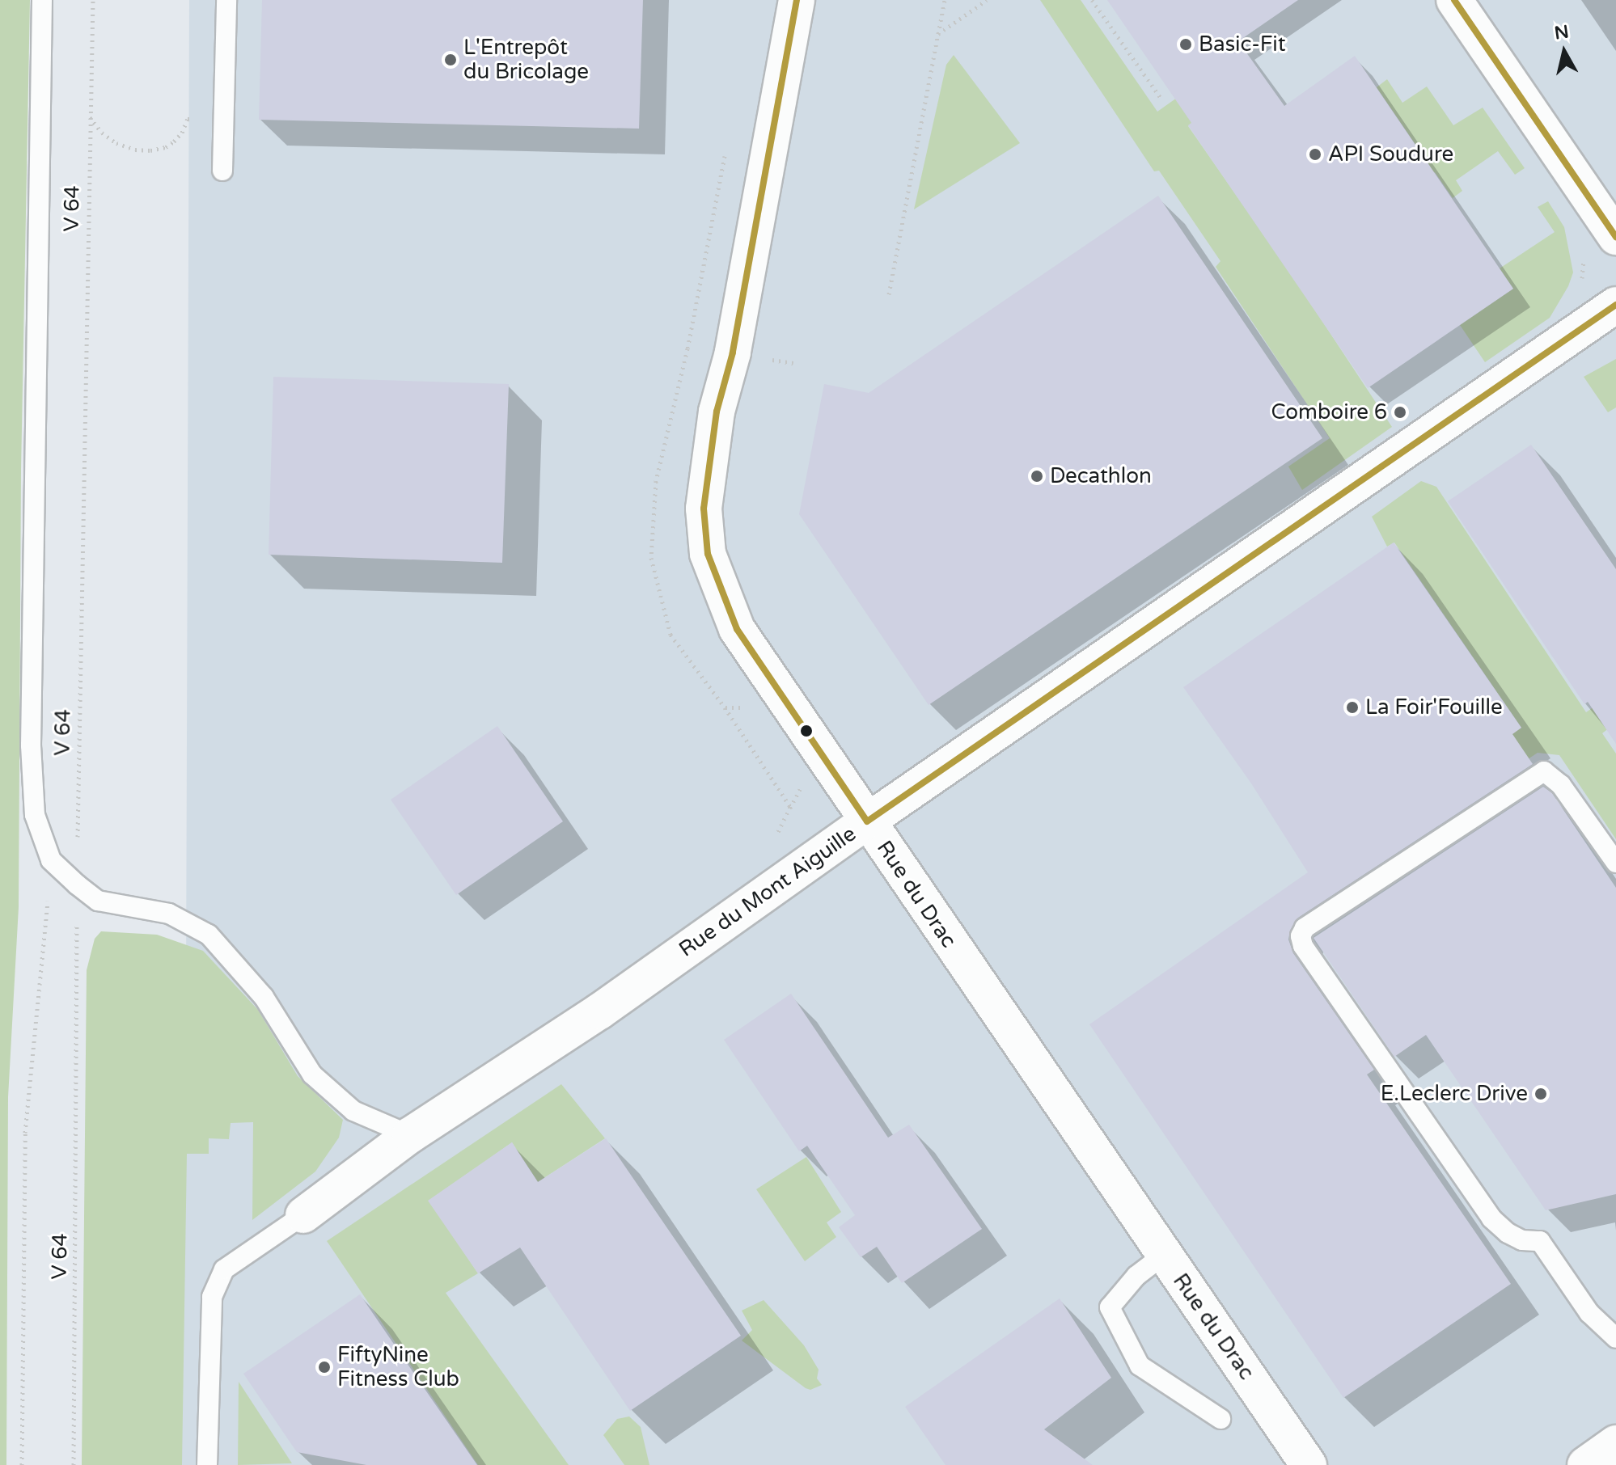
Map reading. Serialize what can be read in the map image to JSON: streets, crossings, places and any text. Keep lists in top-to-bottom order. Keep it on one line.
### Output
{"streets":{"street":["Rue du Mont Aiguille","Rue du Drac"],"path":["V 64"]},"crossings":[["Rue du Mont Aiguille","Rue du Drac"]],"places":["Basic-Fit","L'Entrepôt du Bricolage","API Soudure","Comboire 6","Decathlon","La Foir'Fouille","E.Leclerc Drive","FiftyNine Fitness Club"],"north":"top"}
